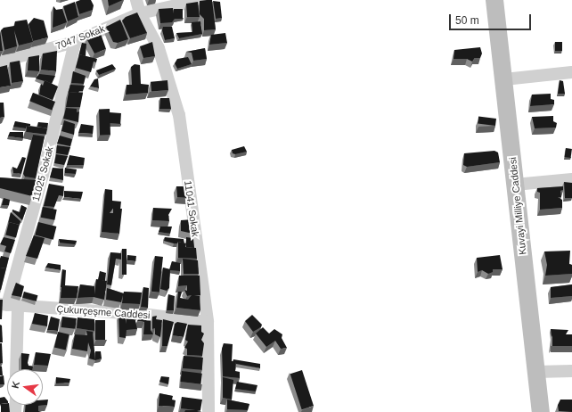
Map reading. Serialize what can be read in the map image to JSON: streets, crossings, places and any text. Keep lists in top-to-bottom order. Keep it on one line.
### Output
{"streets":{"main road":["Kuvayi Milliye Caddesi"],"street":["7047 Sokak","11025 Sokak","11041 Sokak","Çukurçeşme Caddesi"]},"crossings":[["7047 Sokak","11025 Sokak"],["7047 Sokak","11041 Sokak"],["11025 Sokak","Çukurçeşme Caddesi"],["11041 Sokak","Çukurçeşme Caddesi"]],"scale_bar":"50 m","north":"left"}
